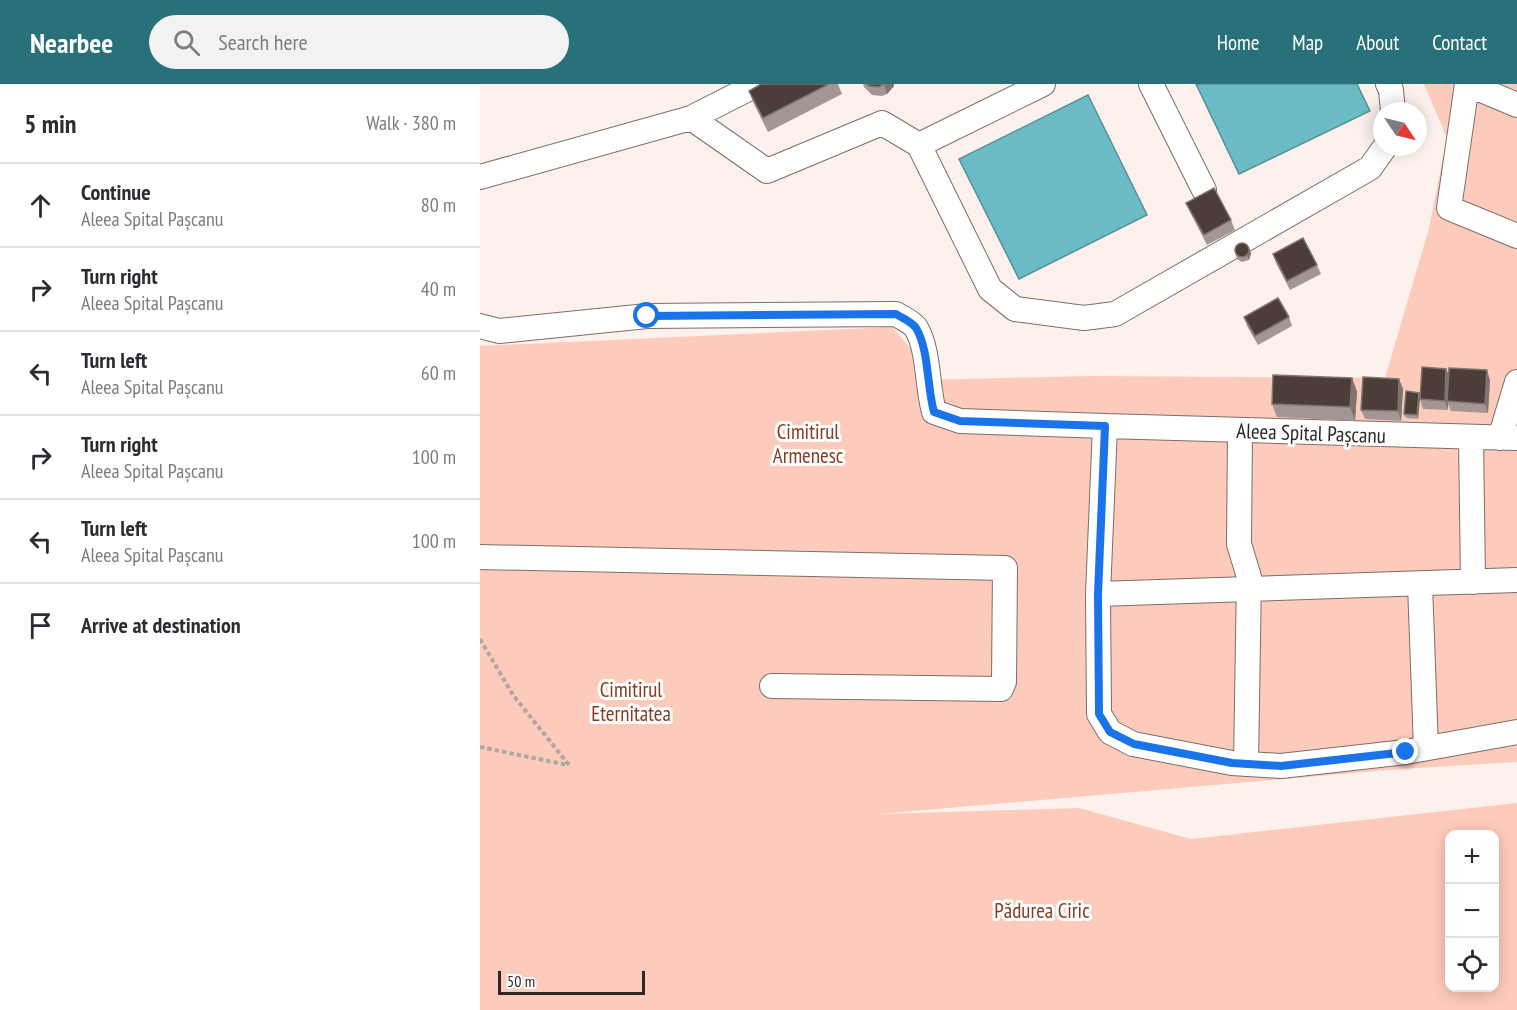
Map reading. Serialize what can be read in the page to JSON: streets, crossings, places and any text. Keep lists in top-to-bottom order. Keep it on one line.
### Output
{"streets":{"lane":["Aleea Spital Pașcanu"]},"parks":["Cimitirul Armenesc","Cimitirul Eternitatea","Pădurea Ciric"],"scale_bar":"50 m","north":"bottom right","page":{"header":"Nearbee","search":"Search here","nav":["Home","Map","About","Contact"],"heading":["5 min","Walk · 380 m"],"list":[["Continue","Aleea Spital Pașcanu","80 m"],["Turn right","Aleea Spital Pașcanu","40 m"],["Turn left","Aleea Spital Pașcanu","60 m"],["Turn right","Aleea Spital Pașcanu","100 m"],["Turn left","Aleea Spital Pașcanu","100 m"],"Arrive at destination"],"map_buttons":["+","−"],"scale":"50 m"}}
